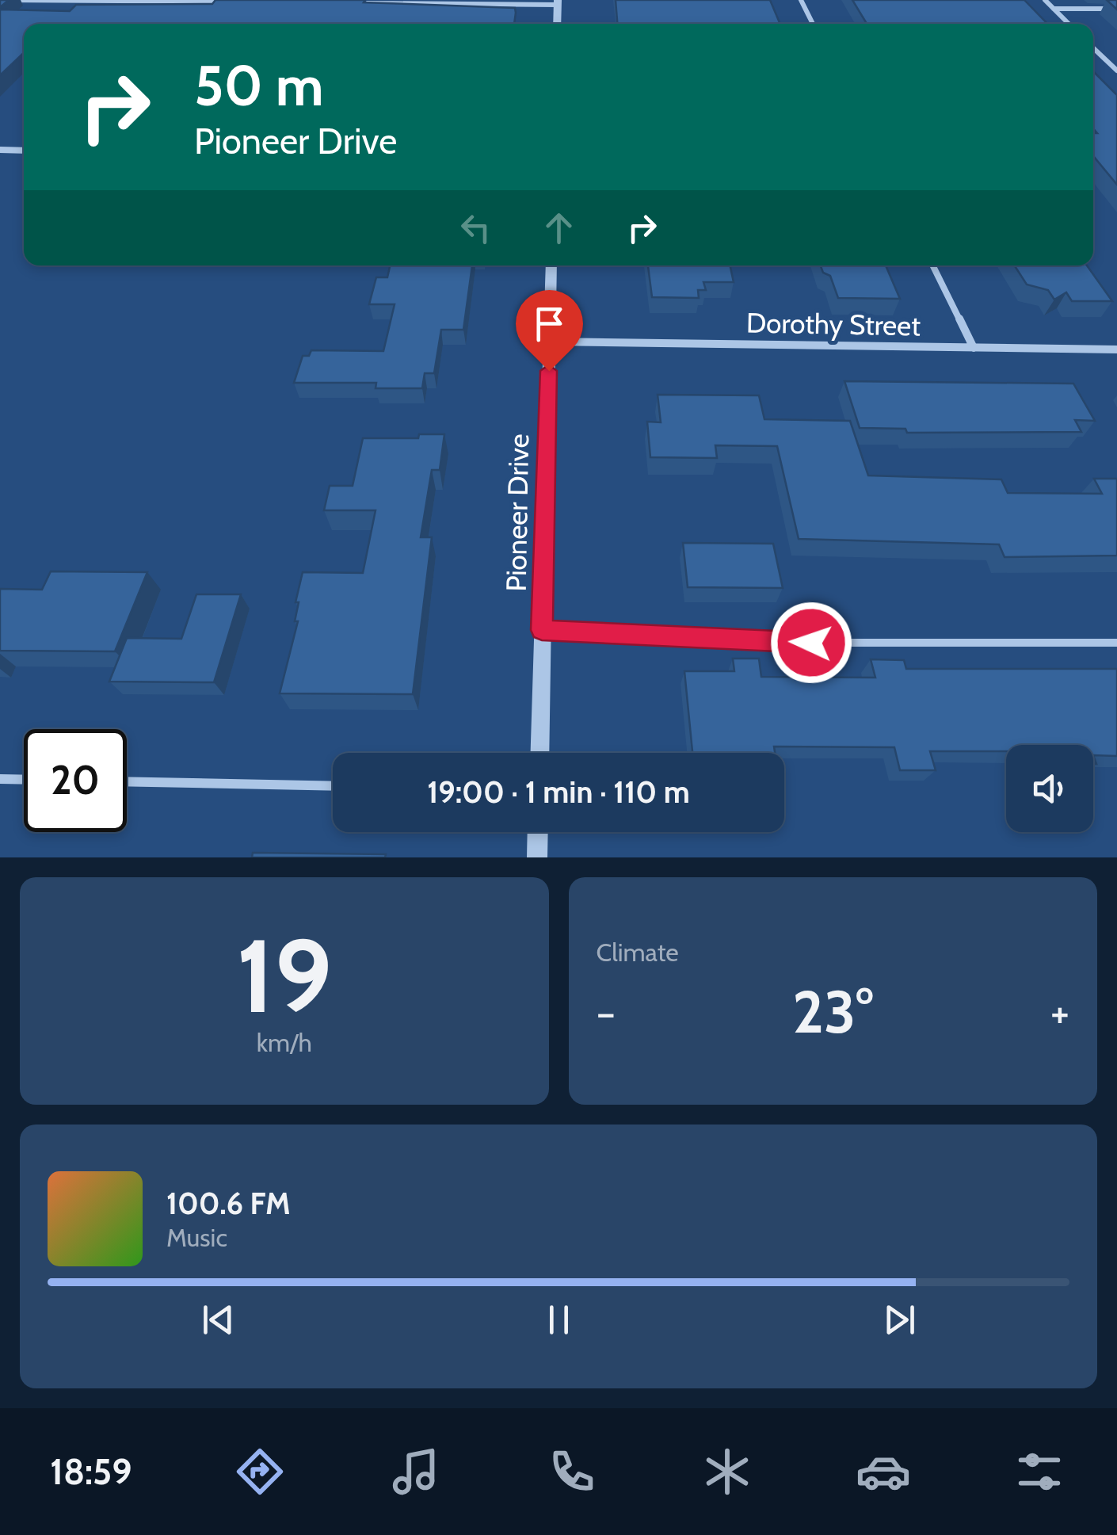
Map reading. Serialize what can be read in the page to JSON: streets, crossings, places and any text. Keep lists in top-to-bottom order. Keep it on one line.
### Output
{"streets":{"street":["Dorothy Street","Pioneer Drive"]},"crossings":[["Dorothy Street","Pioneer Drive"]],"page":{"turn":["50 m","Pioneer Drive"],"limit":"20","trip":"19:00 · 1 min · 110 m","tile":[["19","km/h"],"Climate"],"heat":["−","23°","+"],"song":["100.6 FM","Music"],"tabs":"18:59"}}
